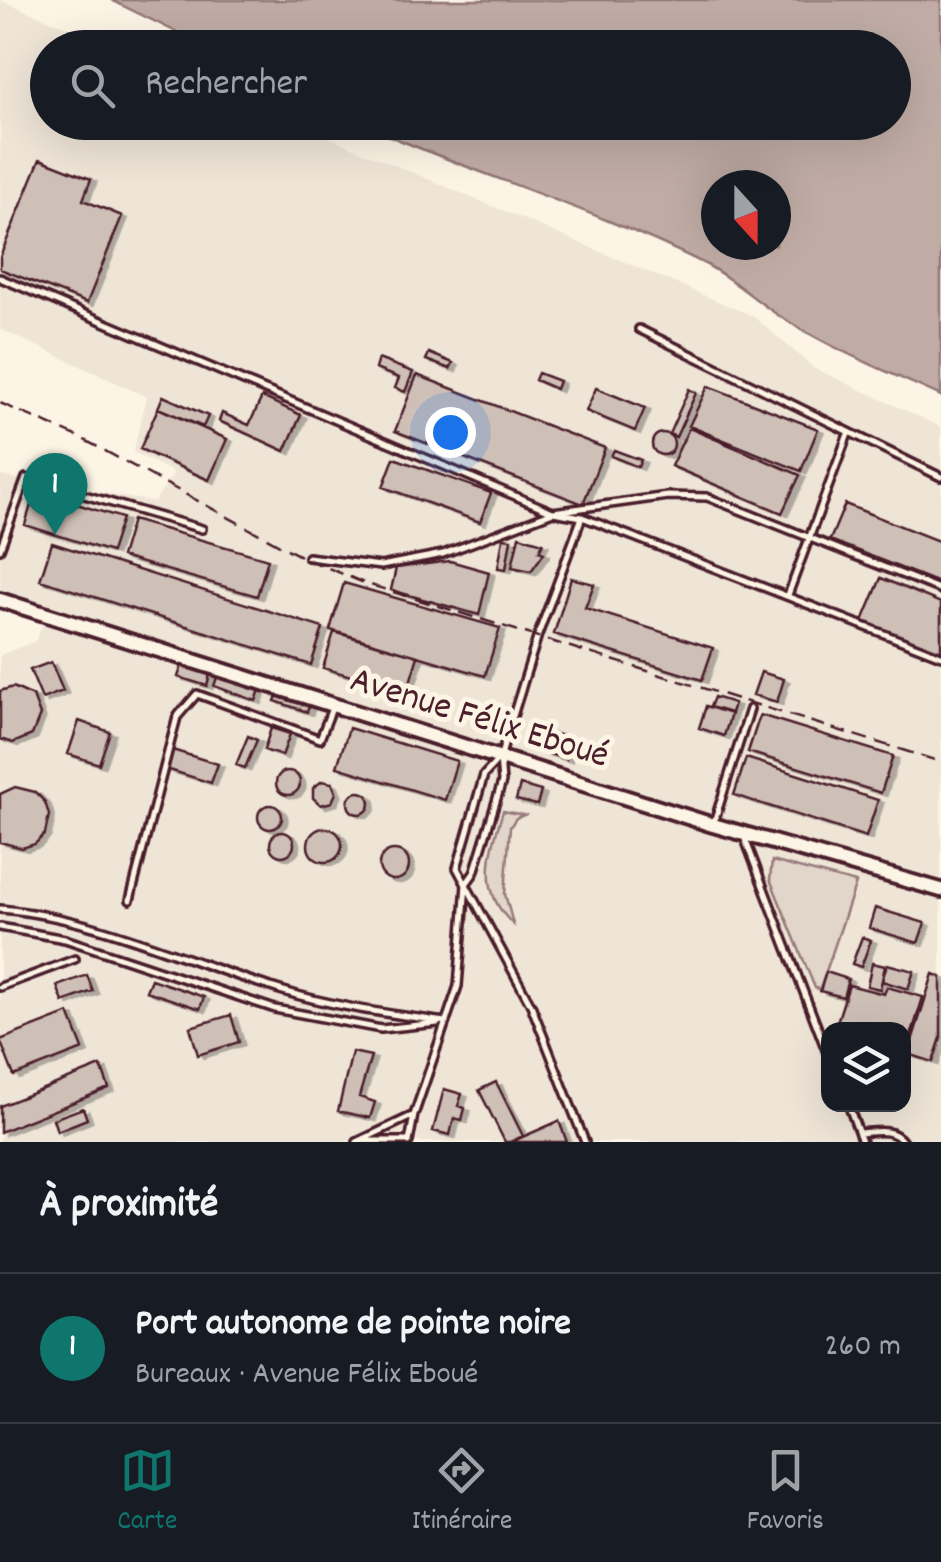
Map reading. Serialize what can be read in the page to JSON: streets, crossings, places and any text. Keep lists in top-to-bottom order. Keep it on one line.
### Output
{"streets":{"street":["Avenue Félix Eboué"]},"north":"bottom","page":{"search":"Rechercher","pins":"1","heading":"À proximité","list":[{"mark":"1","name":"Port autonome de pointe noire","note":"Bureaux · Avenue Félix Eboué","value":"260 m"}],"nav":["Carte","Itinéraire","Favoris"]}}
